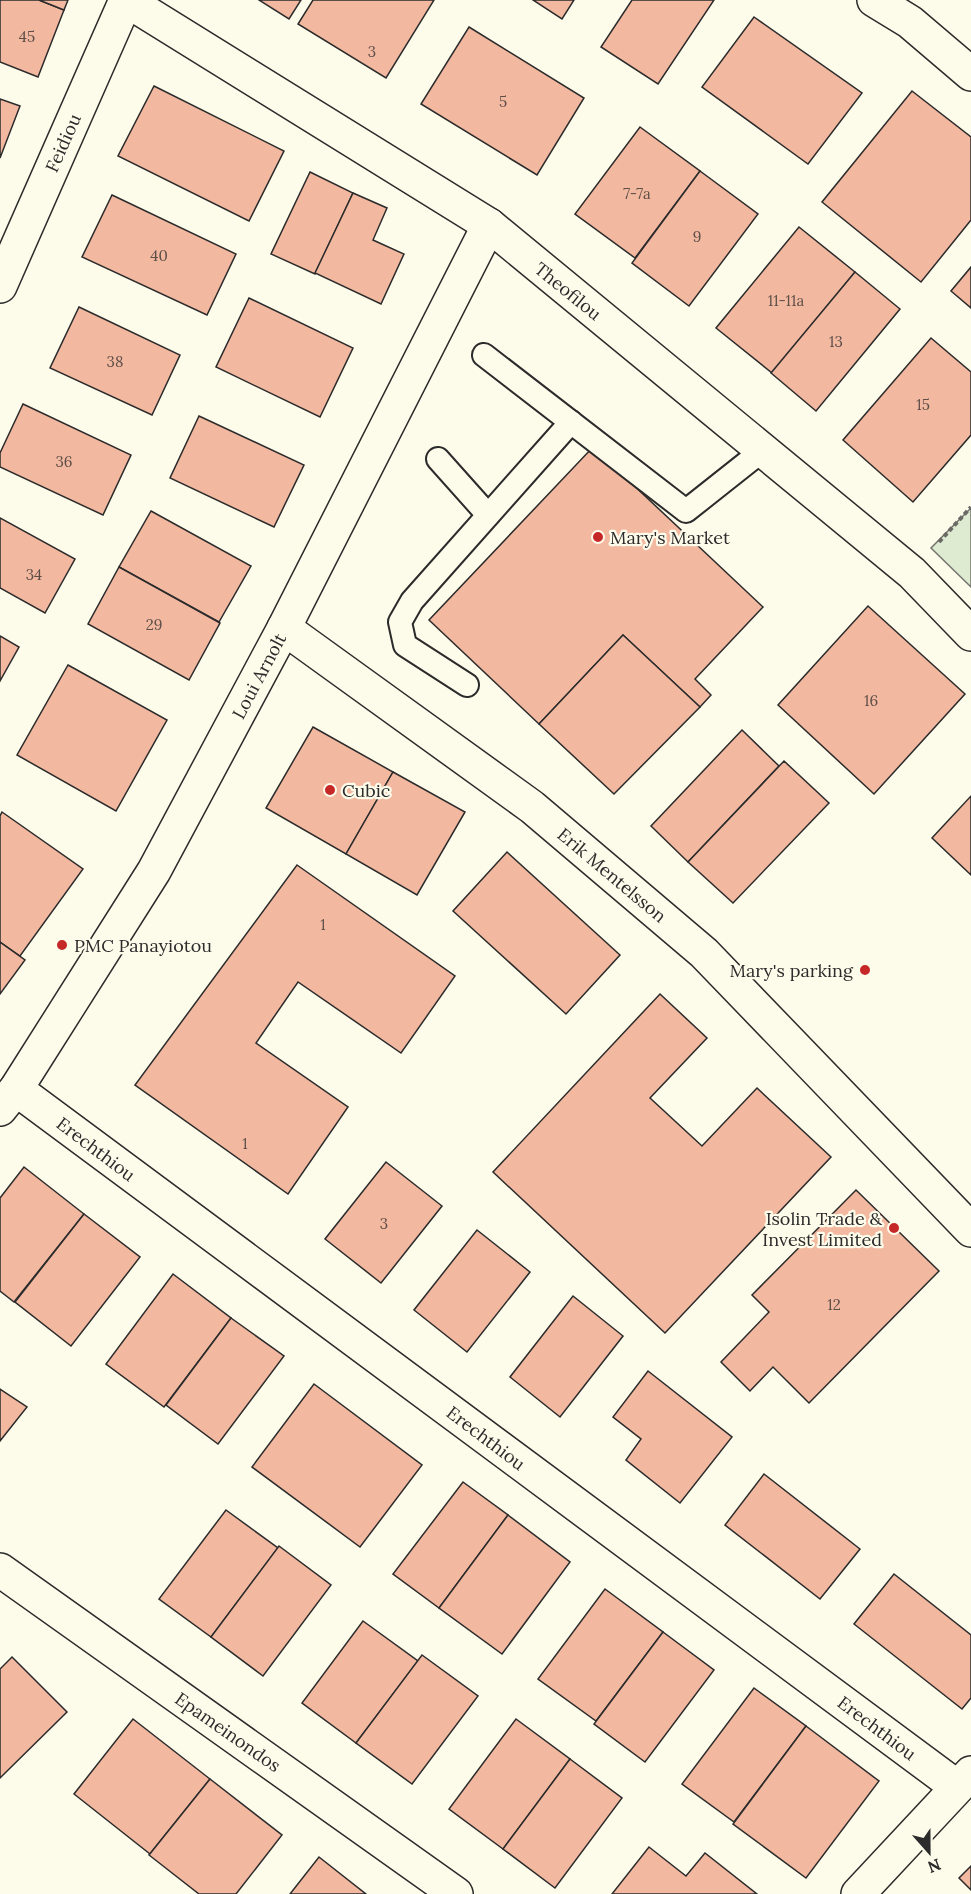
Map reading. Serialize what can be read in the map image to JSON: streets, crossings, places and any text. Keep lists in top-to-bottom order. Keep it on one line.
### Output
{"streets":{"street":["Feidiou","Theofilou","Loui Arnolt","Erik Mentelsson","Erechthiou","Epameinondos"]},"crossings":[["Feidiou","Theofilou"],["Theofilou","Loui Arnolt"],["Loui Arnolt","Erik Mentelsson"],["Loui Arnolt","Erechthiou"]],"places":["Mary's Market","Cubic","PMC Panayiotou","Mary's parking","Isolin Trade & Invest Limited"],"house_numbers":["45","3","5","7-7a","9","40","11-11a","13","38","15","36","34","29","16","1","1","3","12"],"north":"bottom"}
